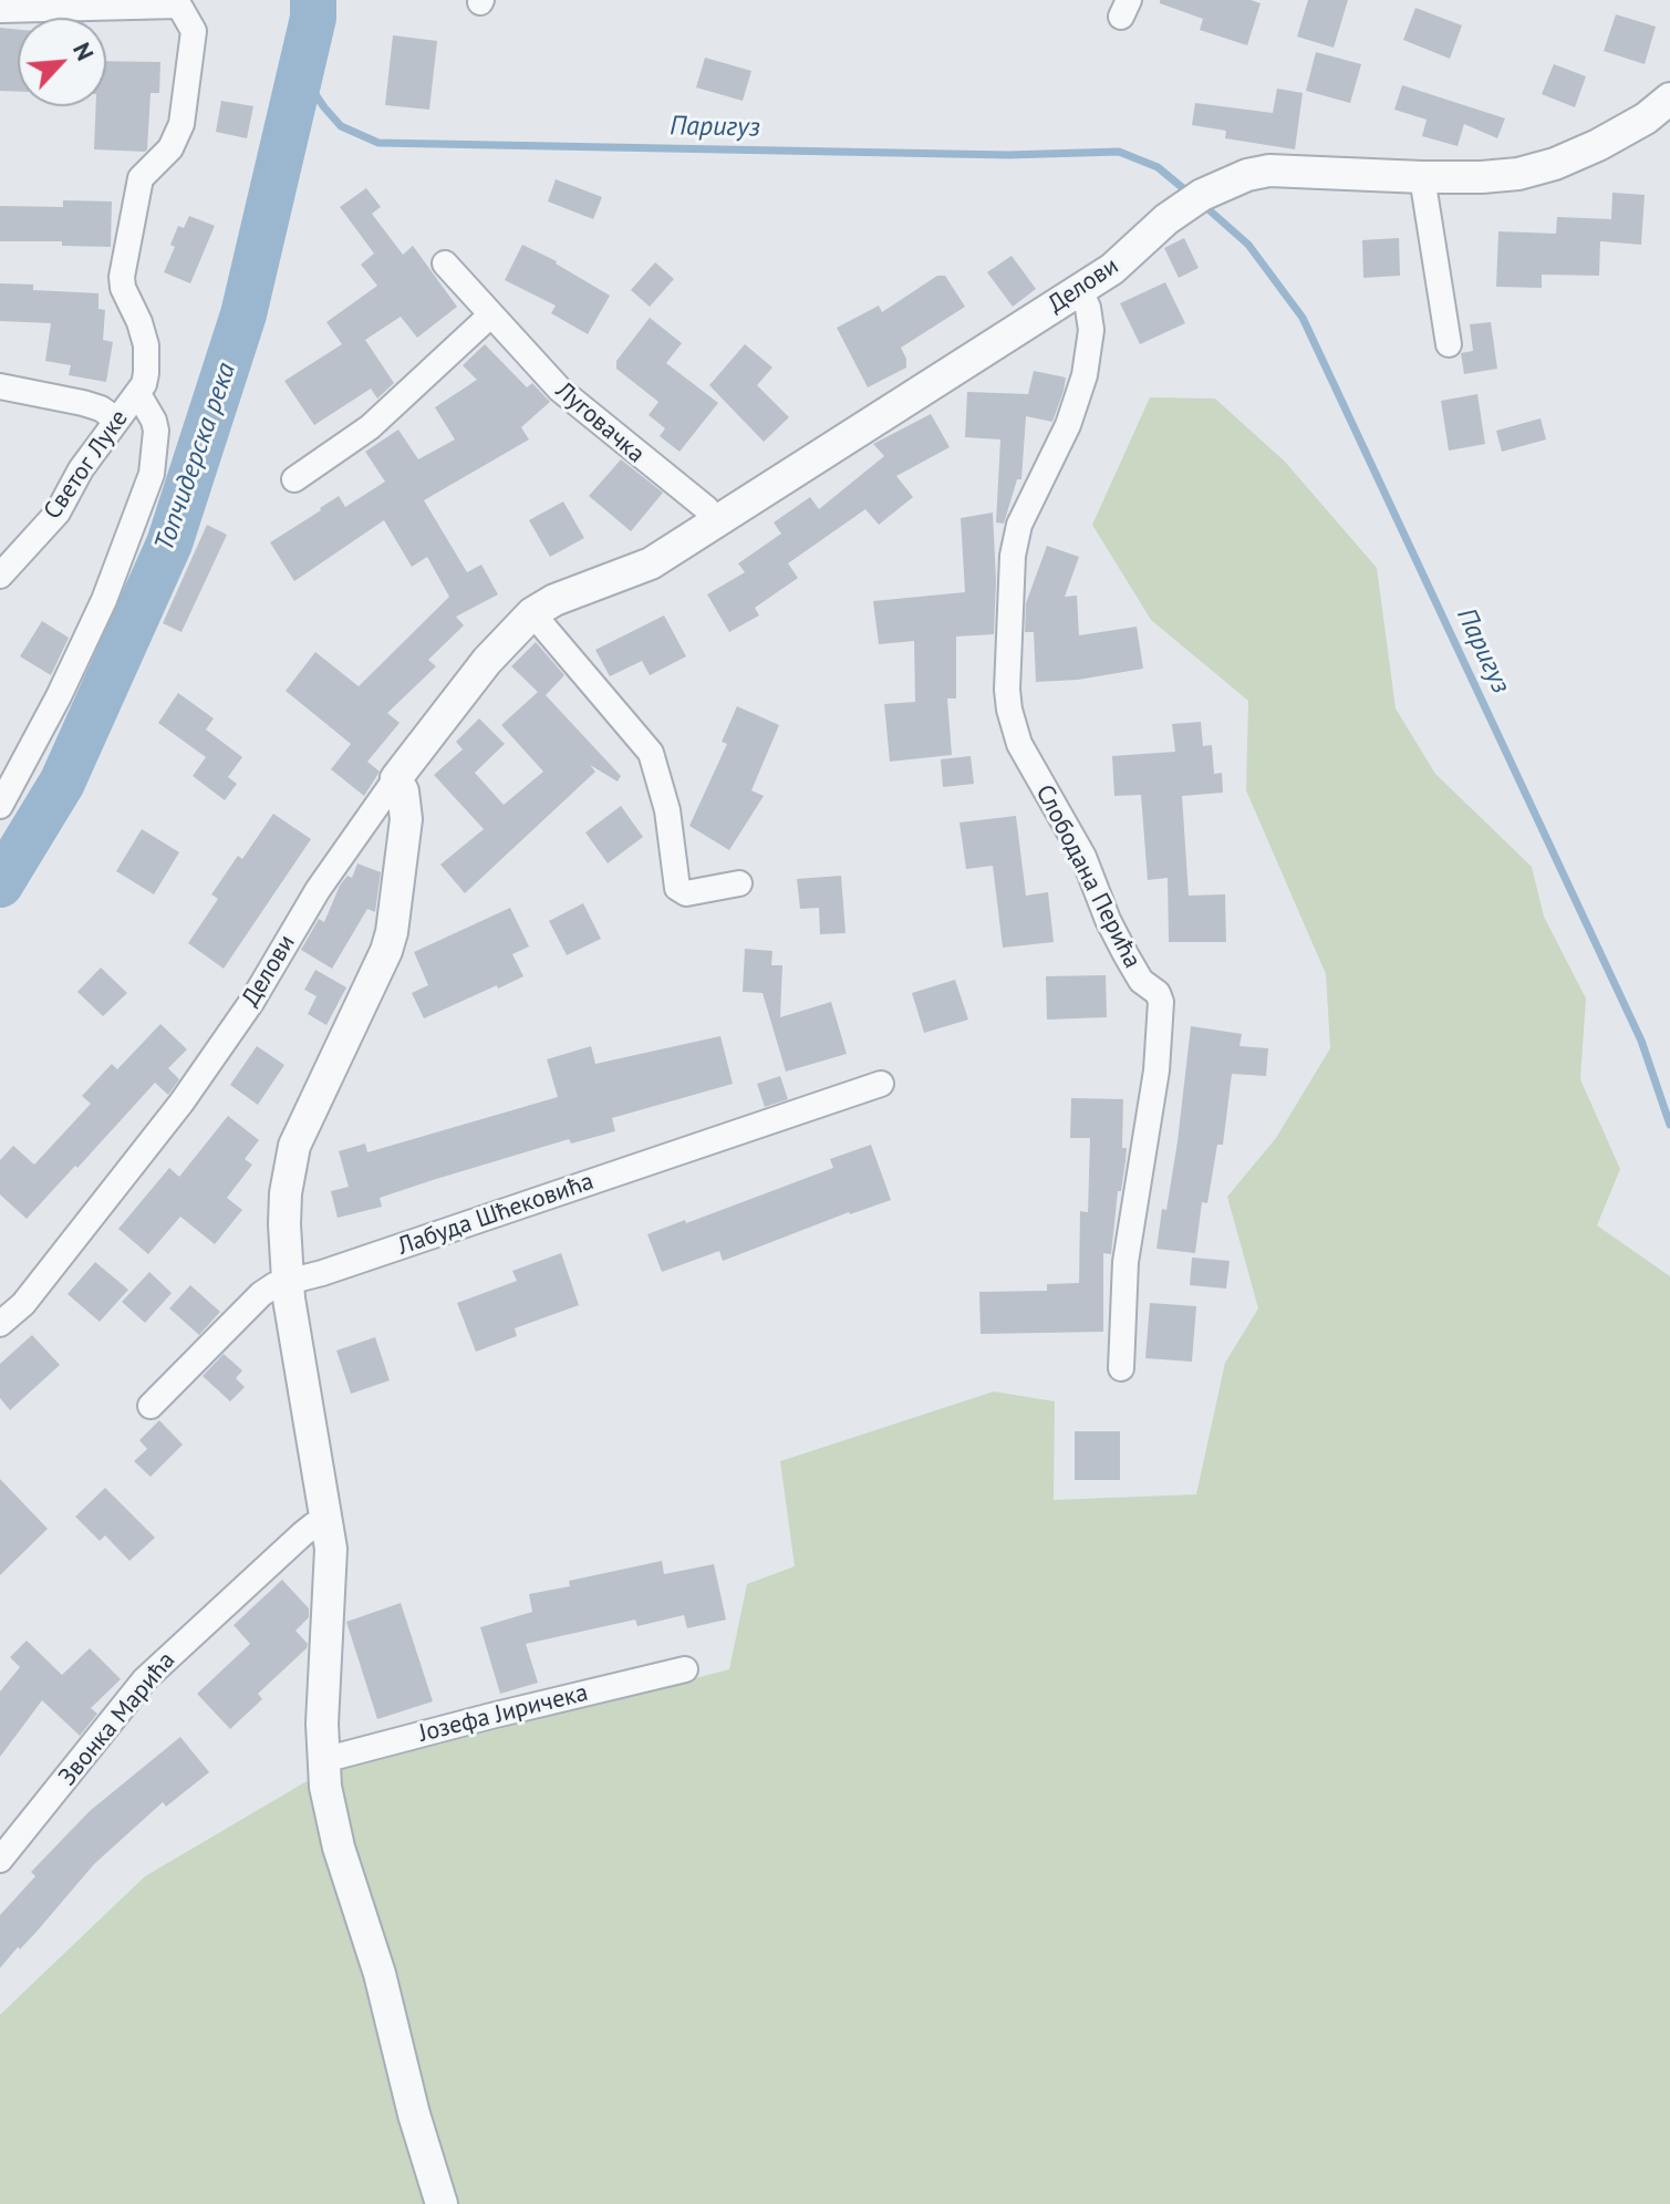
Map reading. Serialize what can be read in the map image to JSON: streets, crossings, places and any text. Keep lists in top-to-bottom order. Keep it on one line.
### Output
{"streets":{"street":["Делови","Луговачка","Светог Луке","Слободана Перића","Лабуда Шћековића","Јозефа Јиричека","Звонка Марића"]},"crossings":[["Делови","Луговачка"],["Делови","Слободана Перића"]],"water":["Паригуз","Топчидерска река"],"north":"top right"}
